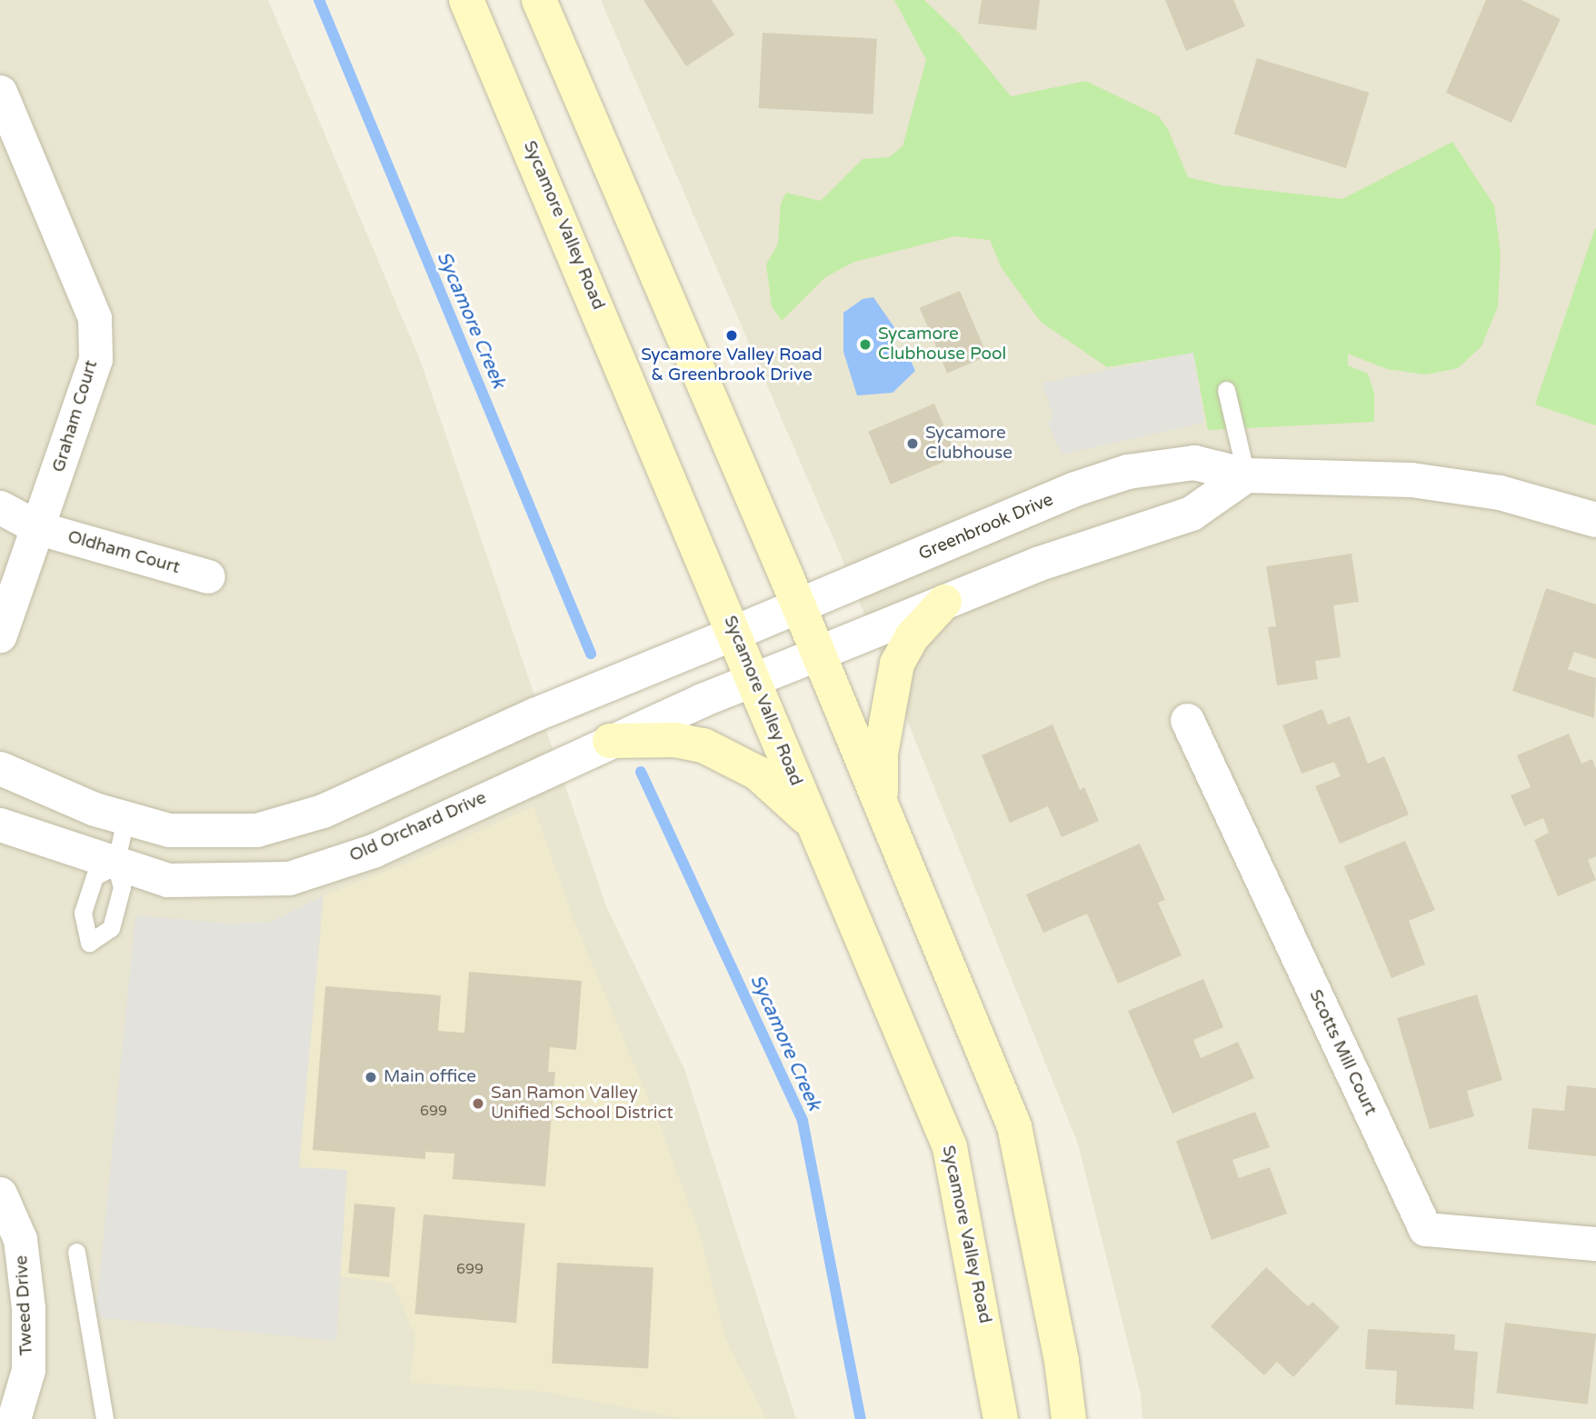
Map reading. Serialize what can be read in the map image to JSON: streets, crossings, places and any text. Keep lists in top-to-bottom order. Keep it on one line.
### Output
{"streets":{"main road":["Sycamore Valley Road"],"street":["Graham Court","Greenbrook Drive","Oldham Court","Old Orchard Drive","Scotts Mill Court","Tweed Drive"]},"crossings":[["Sycamore Valley Road","Greenbrook Drive"],["Sycamore Valley Road","Old Orchard Drive"],["Graham Court","Oldham Court"]],"water":["Sycamore Creek"],"places":["Sycamore Valley Road & Greenbrook Drive","Sycamore Clubhouse Pool","Sycamore Clubhouse","Main office","San Ramon Valley Unified School District"],"house_numbers":["699","699"]}
